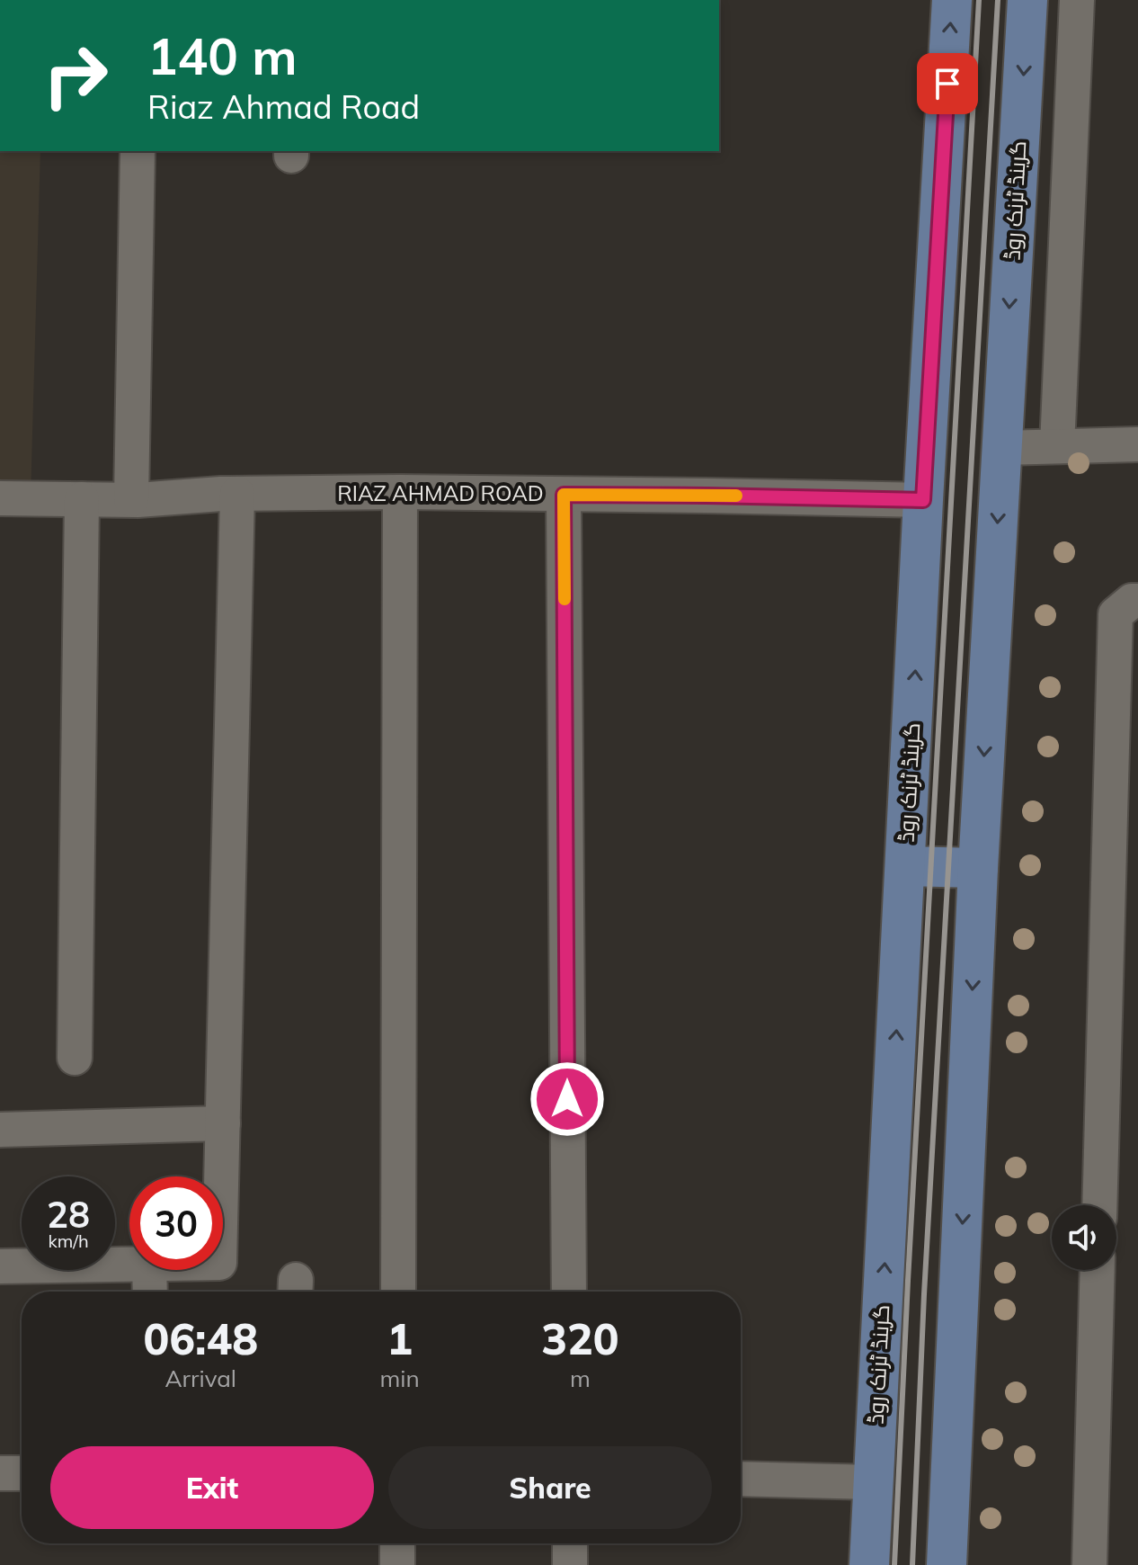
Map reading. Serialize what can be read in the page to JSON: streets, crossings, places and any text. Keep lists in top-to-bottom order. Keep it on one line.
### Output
{"streets":{"main road":["گرینڈ ٹرنک روڈ"],"street":["RIAZ AHMAD ROAD"]},"crossings":[["گرینڈ ٹرنک روڈ","RIAZ AHMAD ROAD"]],"page":{"turn":["140 m","Riaz Ahmad Road"],"speed":"28 km/h","limit":"30","eta":["06:48","Arrival","1","min","320","m"],"buttons":["Exit","Share"]}}
